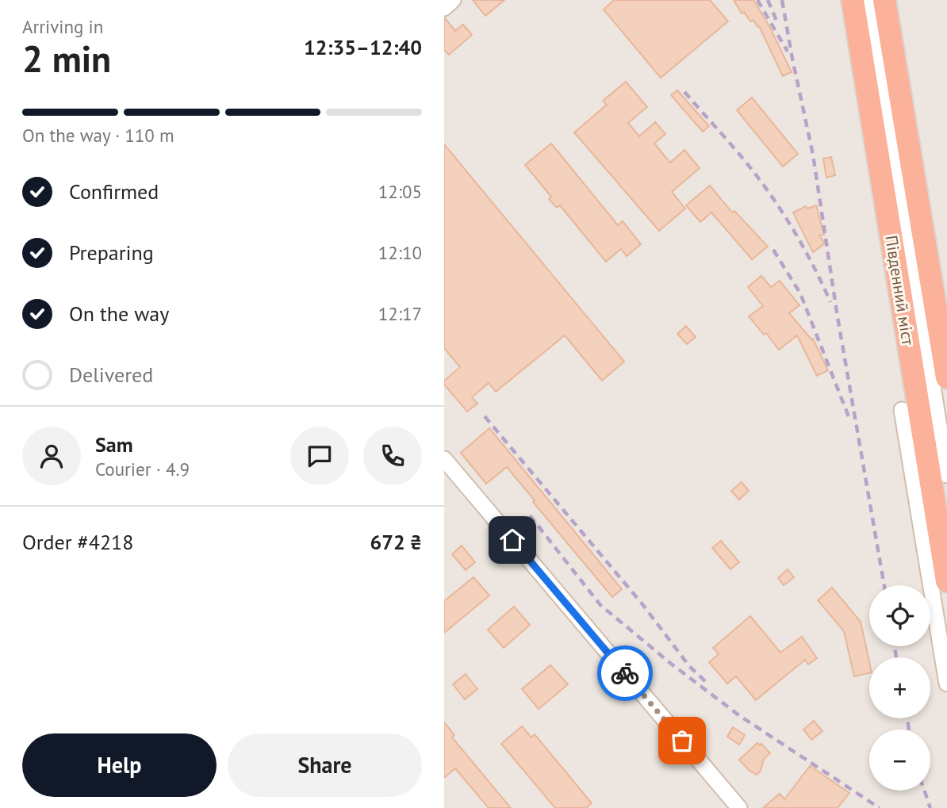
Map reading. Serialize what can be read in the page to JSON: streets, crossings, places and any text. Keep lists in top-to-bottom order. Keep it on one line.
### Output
{"streets":{"highway":["Південний міст"]},"page":{"heading":["2 min","Arriving in","12:35–12:40"],"panel":["Sam","Courier · 4.9","Order #4218","672 ₴"],"bar":"On the way · 110 m","list":[["Confirmed","12:05"],["Preparing","12:10"],["On the way","12:17"],"Delivered"],"map_buttons":["+","−"],"buttons":["Help","Share"]}}
